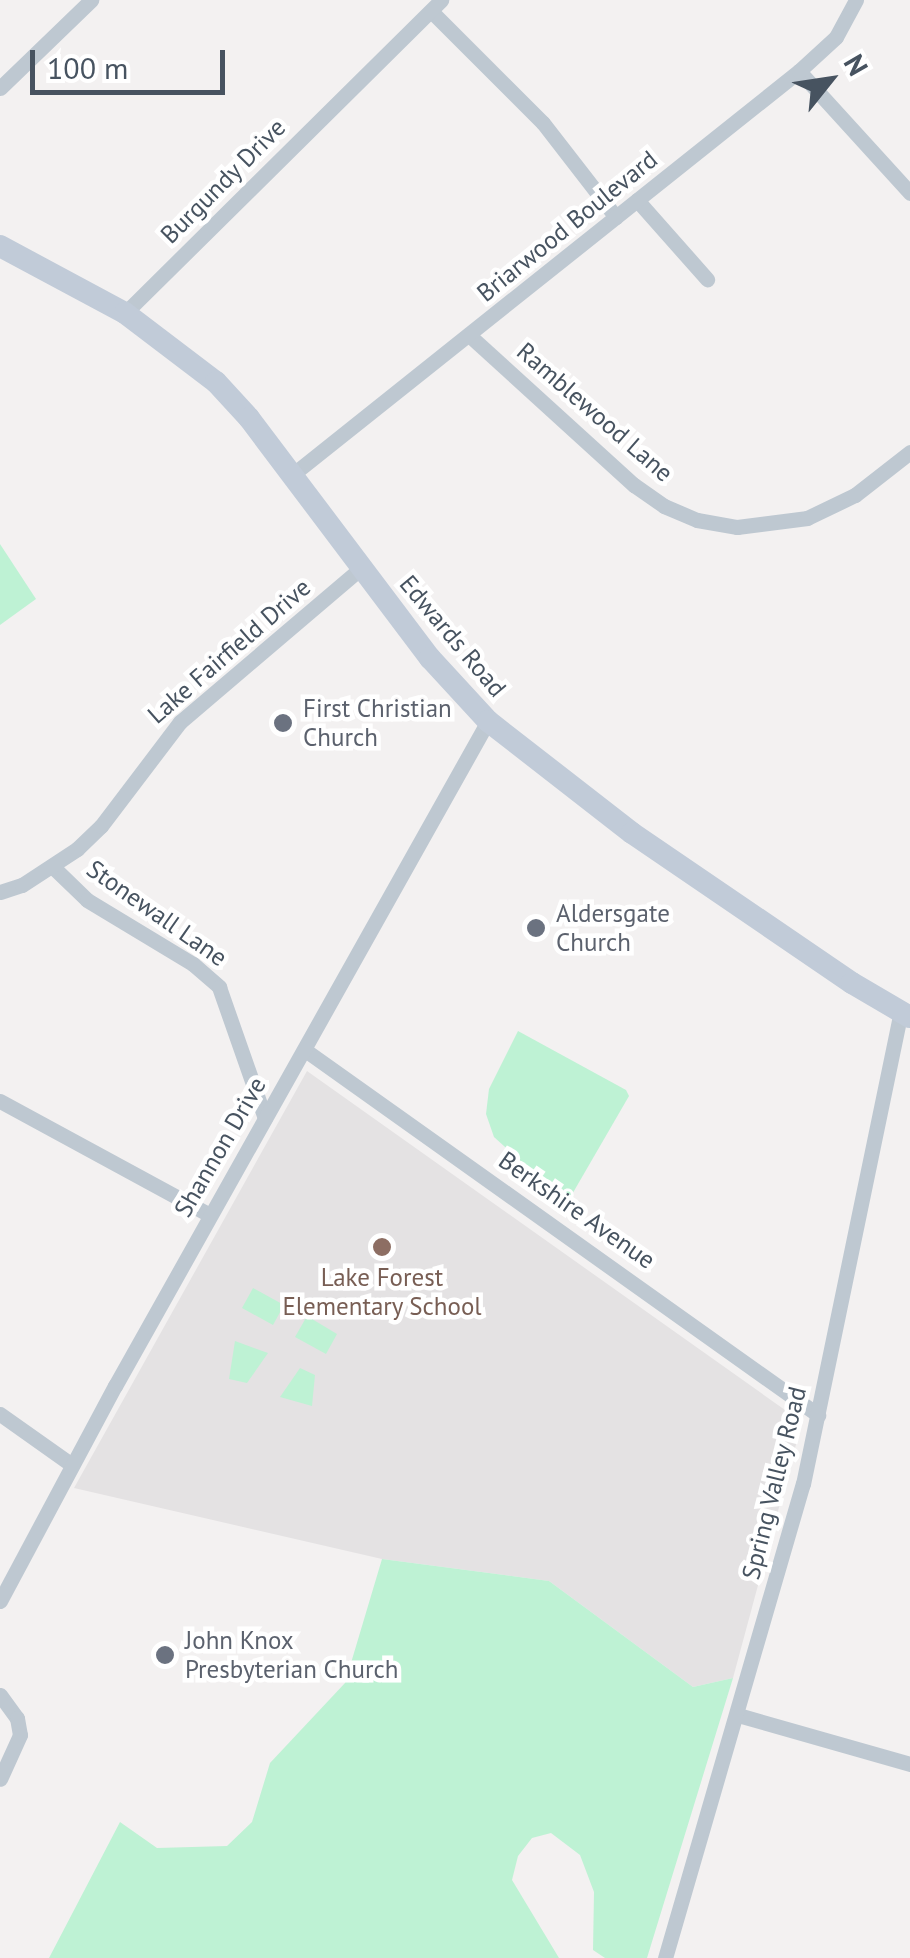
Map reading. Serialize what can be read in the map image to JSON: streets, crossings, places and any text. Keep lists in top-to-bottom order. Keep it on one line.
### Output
{"streets":{"street":["Burgundy Drive","Briarwood Boulevard","Ramblewood Lane","Edwards Road","Lake Fairfield Drive","Stonewall Lane","Shannon Drive","Berkshire Avenue","Spring Valley Road"]},"crossings":[["Burgundy Drive","Edwards Road"],["Briarwood Boulevard","Ramblewood Lane"],["Briarwood Boulevard","Edwards Road"],["Edwards Road","Lake Fairfield Drive"],["Edwards Road","Shannon Drive"],["Edwards Road","Spring Valley Road"],["Lake Fairfield Drive","Stonewall Lane"],["Stonewall Lane","Shannon Drive"],["Shannon Drive","Berkshire Avenue"],["Berkshire Avenue","Spring Valley Road"]],"places":["First Christian Church","Aldersgate Church","Lake Forest Elementary School","John Knox Presbyterian Church"],"scale_bar":"100 m","north":"top right"}
